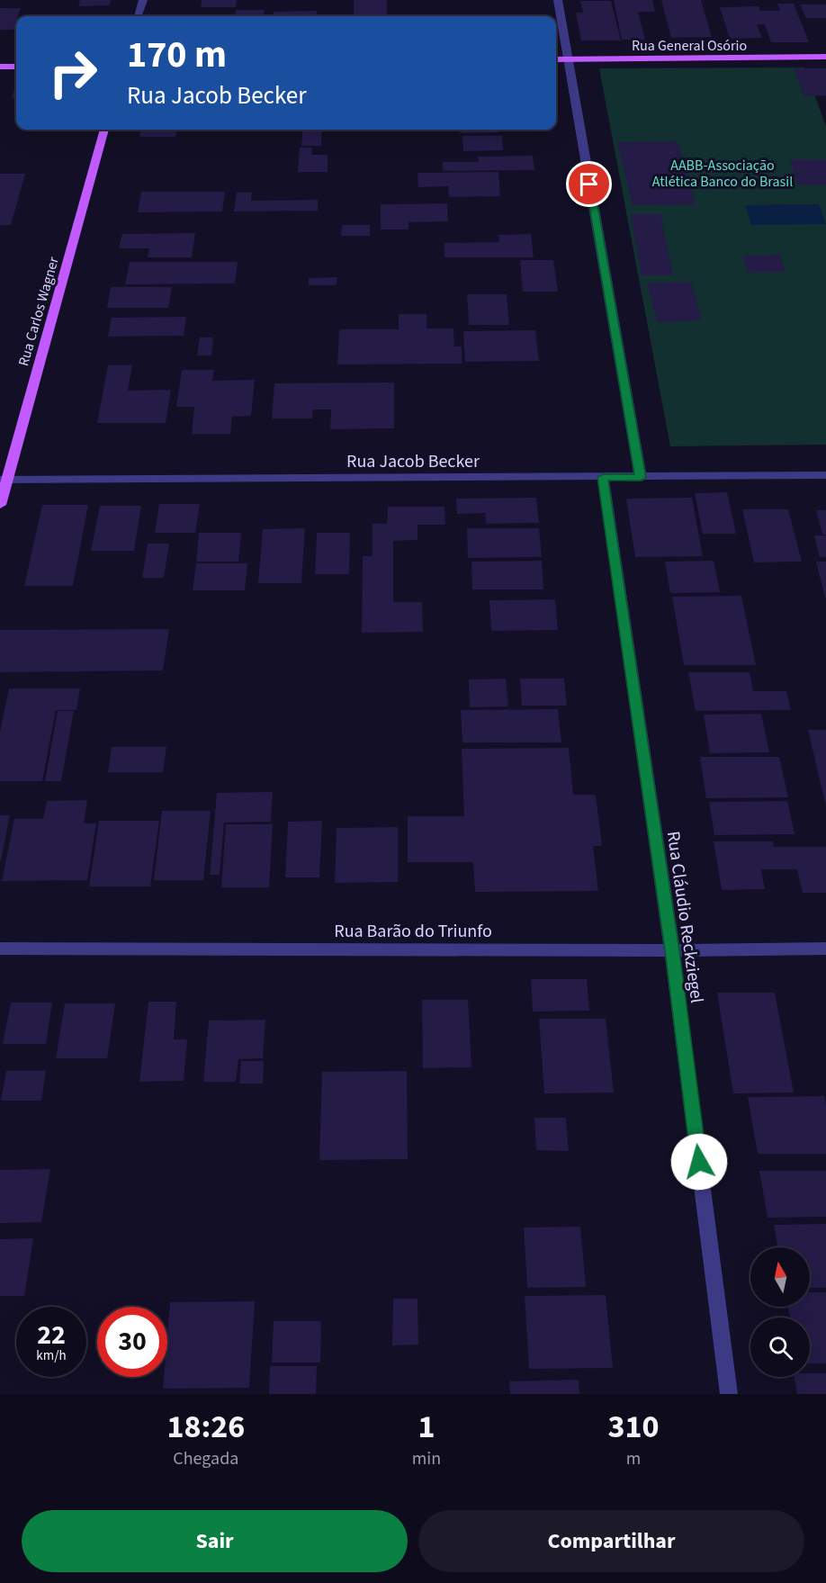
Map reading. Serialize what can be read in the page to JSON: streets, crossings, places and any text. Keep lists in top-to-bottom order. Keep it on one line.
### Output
{"streets":{"main road":["Rua General Osório","Rua Carlos Wagner"],"street":["Rua Jacob Becker","Rua Cláudio Reckziegel","Rua Barão do Triunfo"]},"crossings":[["Rua Carlos Wagner","Rua Jacob Becker"],["Rua Jacob Becker","Rua Cláudio Reckziegel"],["Rua Cláudio Reckziegel","Rua Barão do Triunfo"]],"parks":["AABB-Associação Atlética Banco do Brasil"],"north":"top","page":{"turn":["170 m","Rua Jacob Becker"],"speed":"22 km/h","limit":"30","eta":["18:26","Chegada","1","min","310","m"],"buttons":["Sair","Compartilhar"]}}
